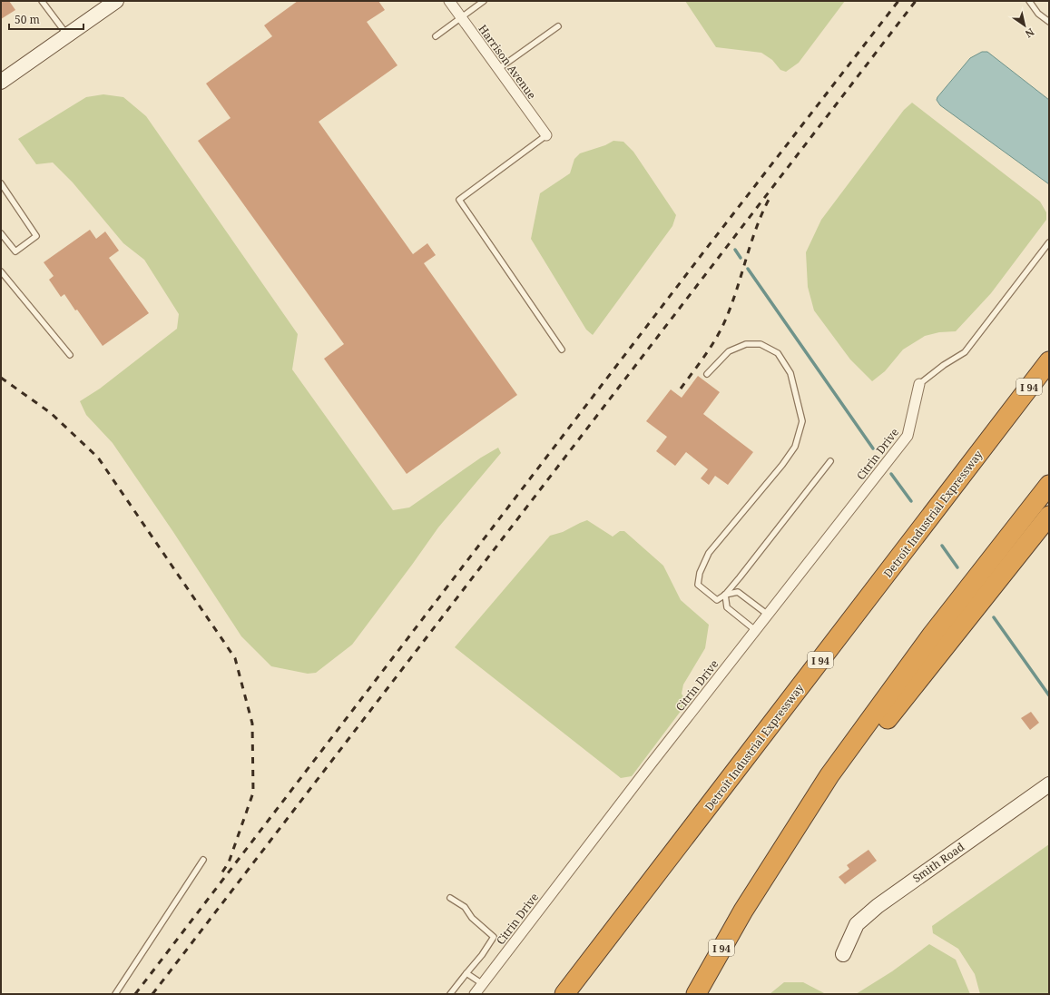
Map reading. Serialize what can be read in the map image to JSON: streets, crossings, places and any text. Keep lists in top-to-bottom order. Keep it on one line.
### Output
{"streets":{"highway":["I 94","Detroit Industrial Expressway"],"street":["Harrison Avenue","Citrin Drive","Smith Road"]},"scale_bar":"50 m","north":"bottom right"}
